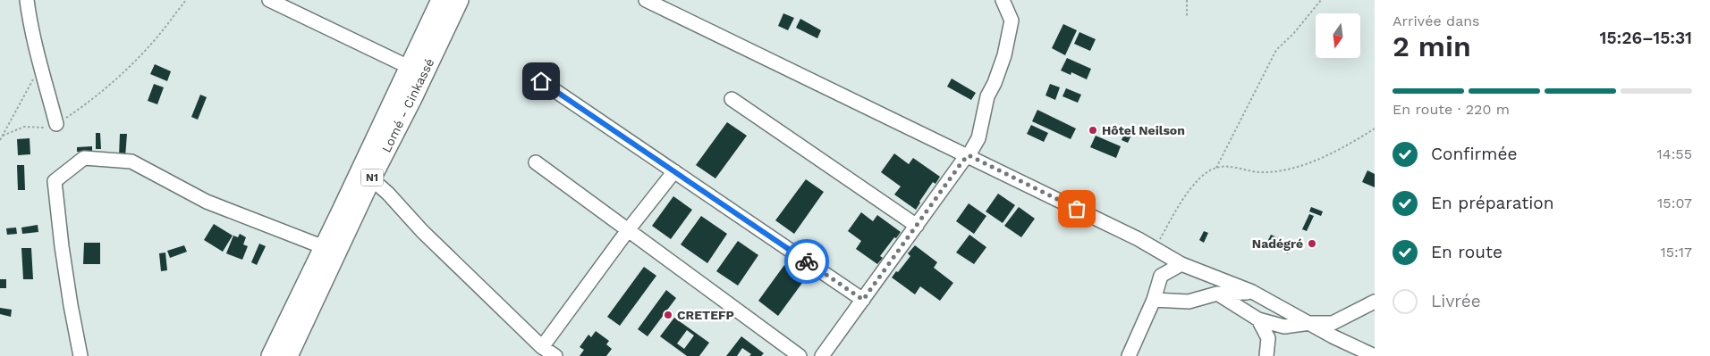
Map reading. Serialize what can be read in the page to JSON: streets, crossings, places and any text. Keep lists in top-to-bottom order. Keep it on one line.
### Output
{"streets":{"highway":["Lomé - Cinkassé","N1"]},"places":["Hôtel Neilson","Nadégré","CRETEFP"],"north":"bottom","page":{"heading":["2 min","Arrivée dans","15:26–15:31"],"bar":"En route · 220 m","list":[["Confirmée","14:55"],["En préparation","15:07"],["En route","15:17"],"Livrée"]}}
